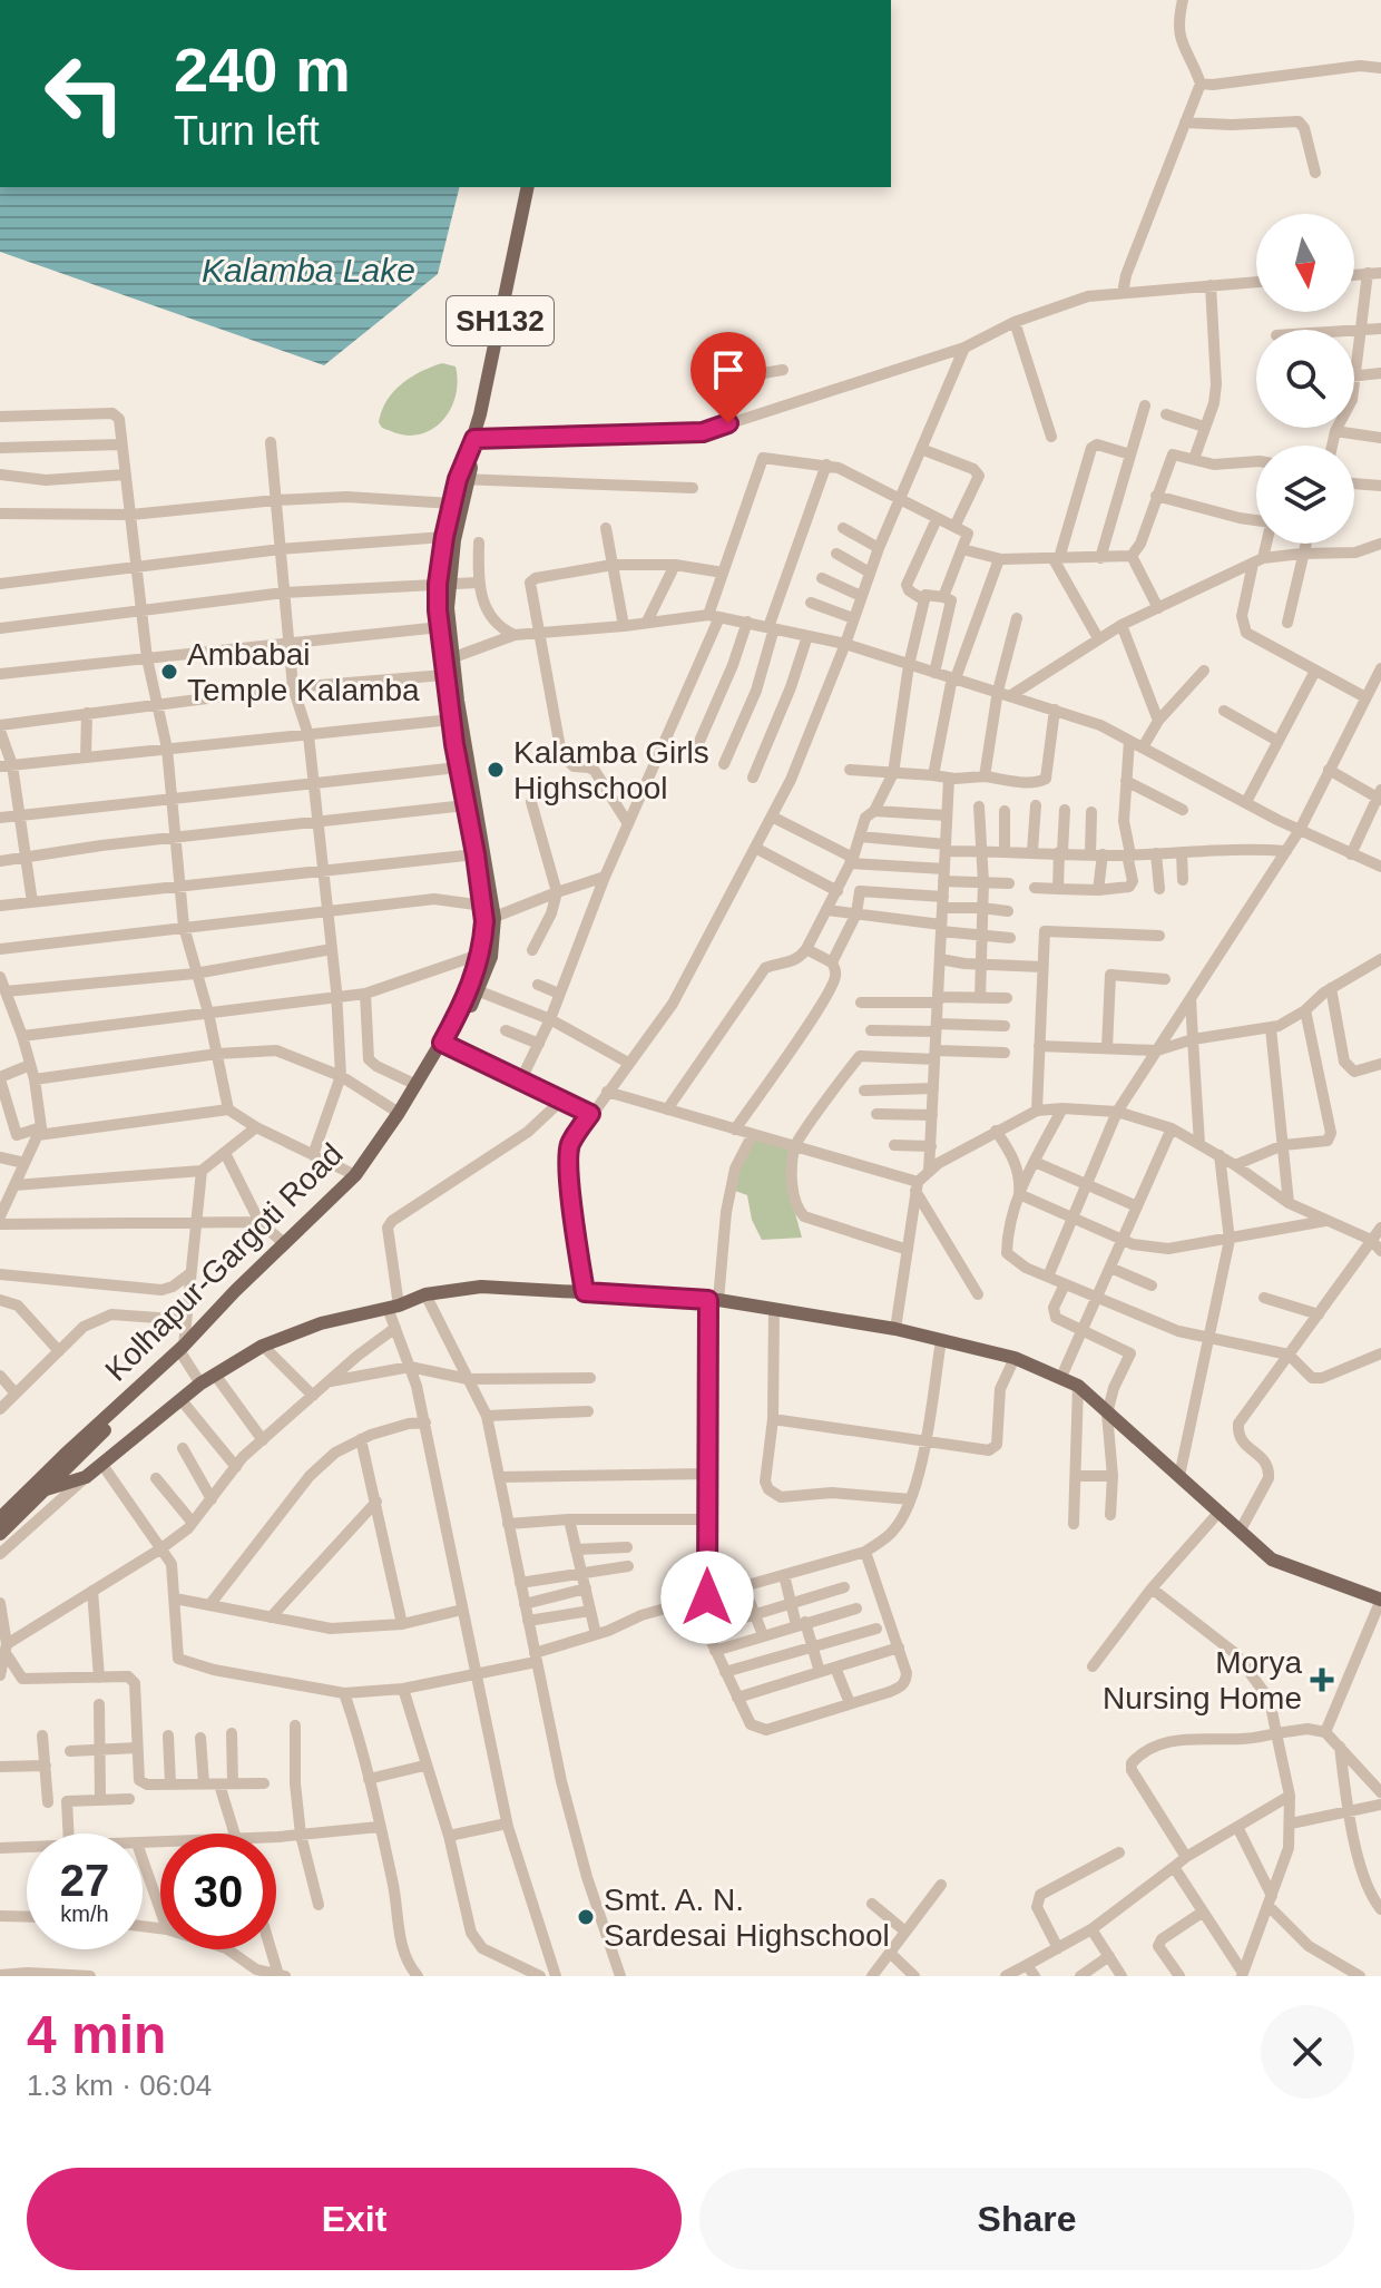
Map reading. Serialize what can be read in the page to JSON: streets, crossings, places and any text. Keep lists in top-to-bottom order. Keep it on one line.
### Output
{"streets":{"main road":["SH132","Kolhapur-Gargoti Road"]},"water":["Kalamba Lake"],"places":{"other":["Ambabai Temple Kalamba","Kalamba Girls Highschool","Smt. A. N. Sardesai Highschool"],"health":["Morya Nursing Home"]},"north":"bottom","page":{"turn":["240 m","Turn left"],"speed":"27 km/h","limit":"30","heading":["4 min","1.3 km · 06:04"],"buttons":["Exit","Share"]}}
